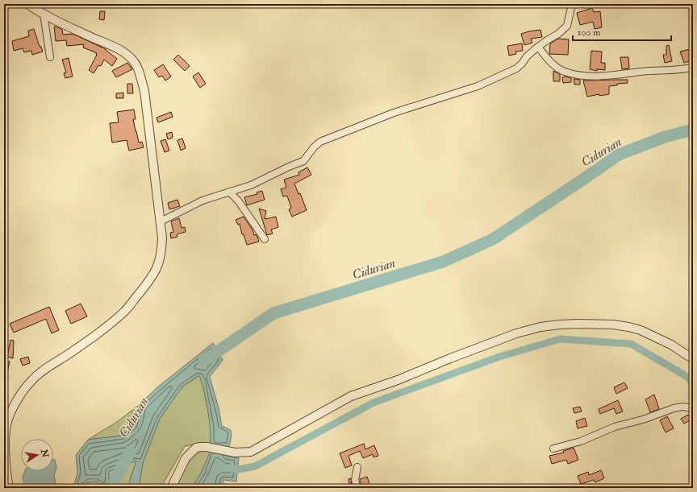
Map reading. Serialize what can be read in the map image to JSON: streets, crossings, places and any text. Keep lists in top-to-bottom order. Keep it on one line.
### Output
{"water":["Cidurian"],"scale_bar":"100 m","north":"right"}
